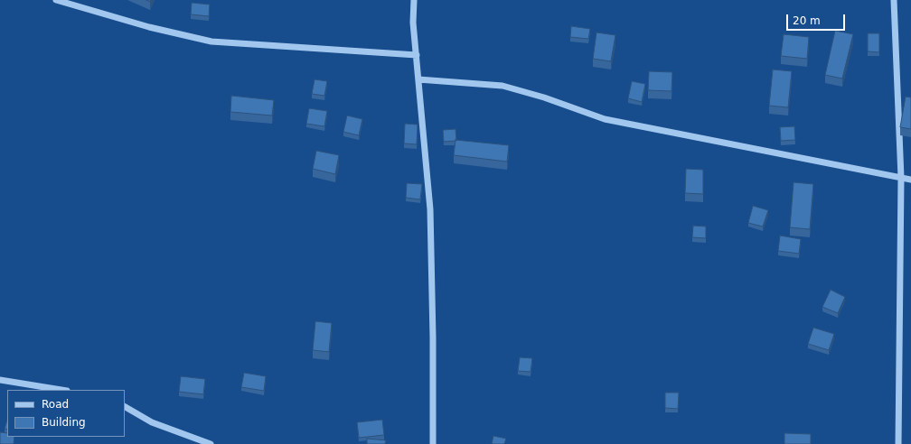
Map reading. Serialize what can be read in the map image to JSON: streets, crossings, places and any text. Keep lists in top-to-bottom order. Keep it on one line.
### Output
{"legend":["Road","Building"],"scale_bar":"20 m"}
